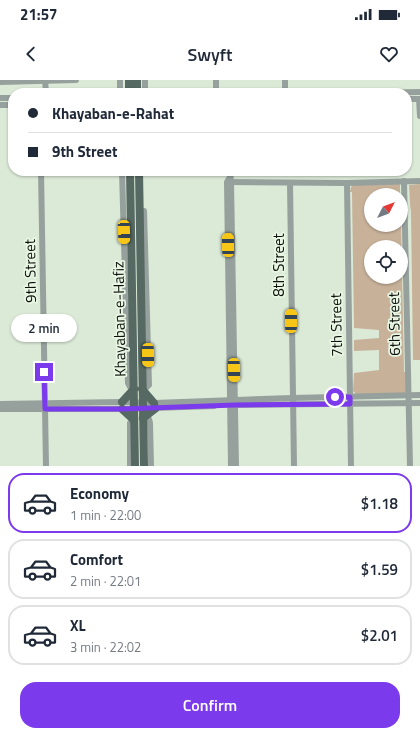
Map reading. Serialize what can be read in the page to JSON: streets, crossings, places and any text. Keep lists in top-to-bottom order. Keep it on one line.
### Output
{"streets":{"main road":["Khayaban-e-Hafiz"],"street":["8th Street","9th Street","6th Street","7th Street"]},"north":"top right","page":{"status":"21:57","header":"Swyft","banner":["Khayaban-e-Rahat","9th Street"],"bubble":"2 min","list":[{"name":"Economy","note":"1 min · 22:00","value":"$1.18"},{"name":"Comfort","note":"2 min · 22:01","value":"$1.59"},{"name":"XL","note":"3 min · 22:02","value":"$2.01"}],"buttons":"Confirm"}}
